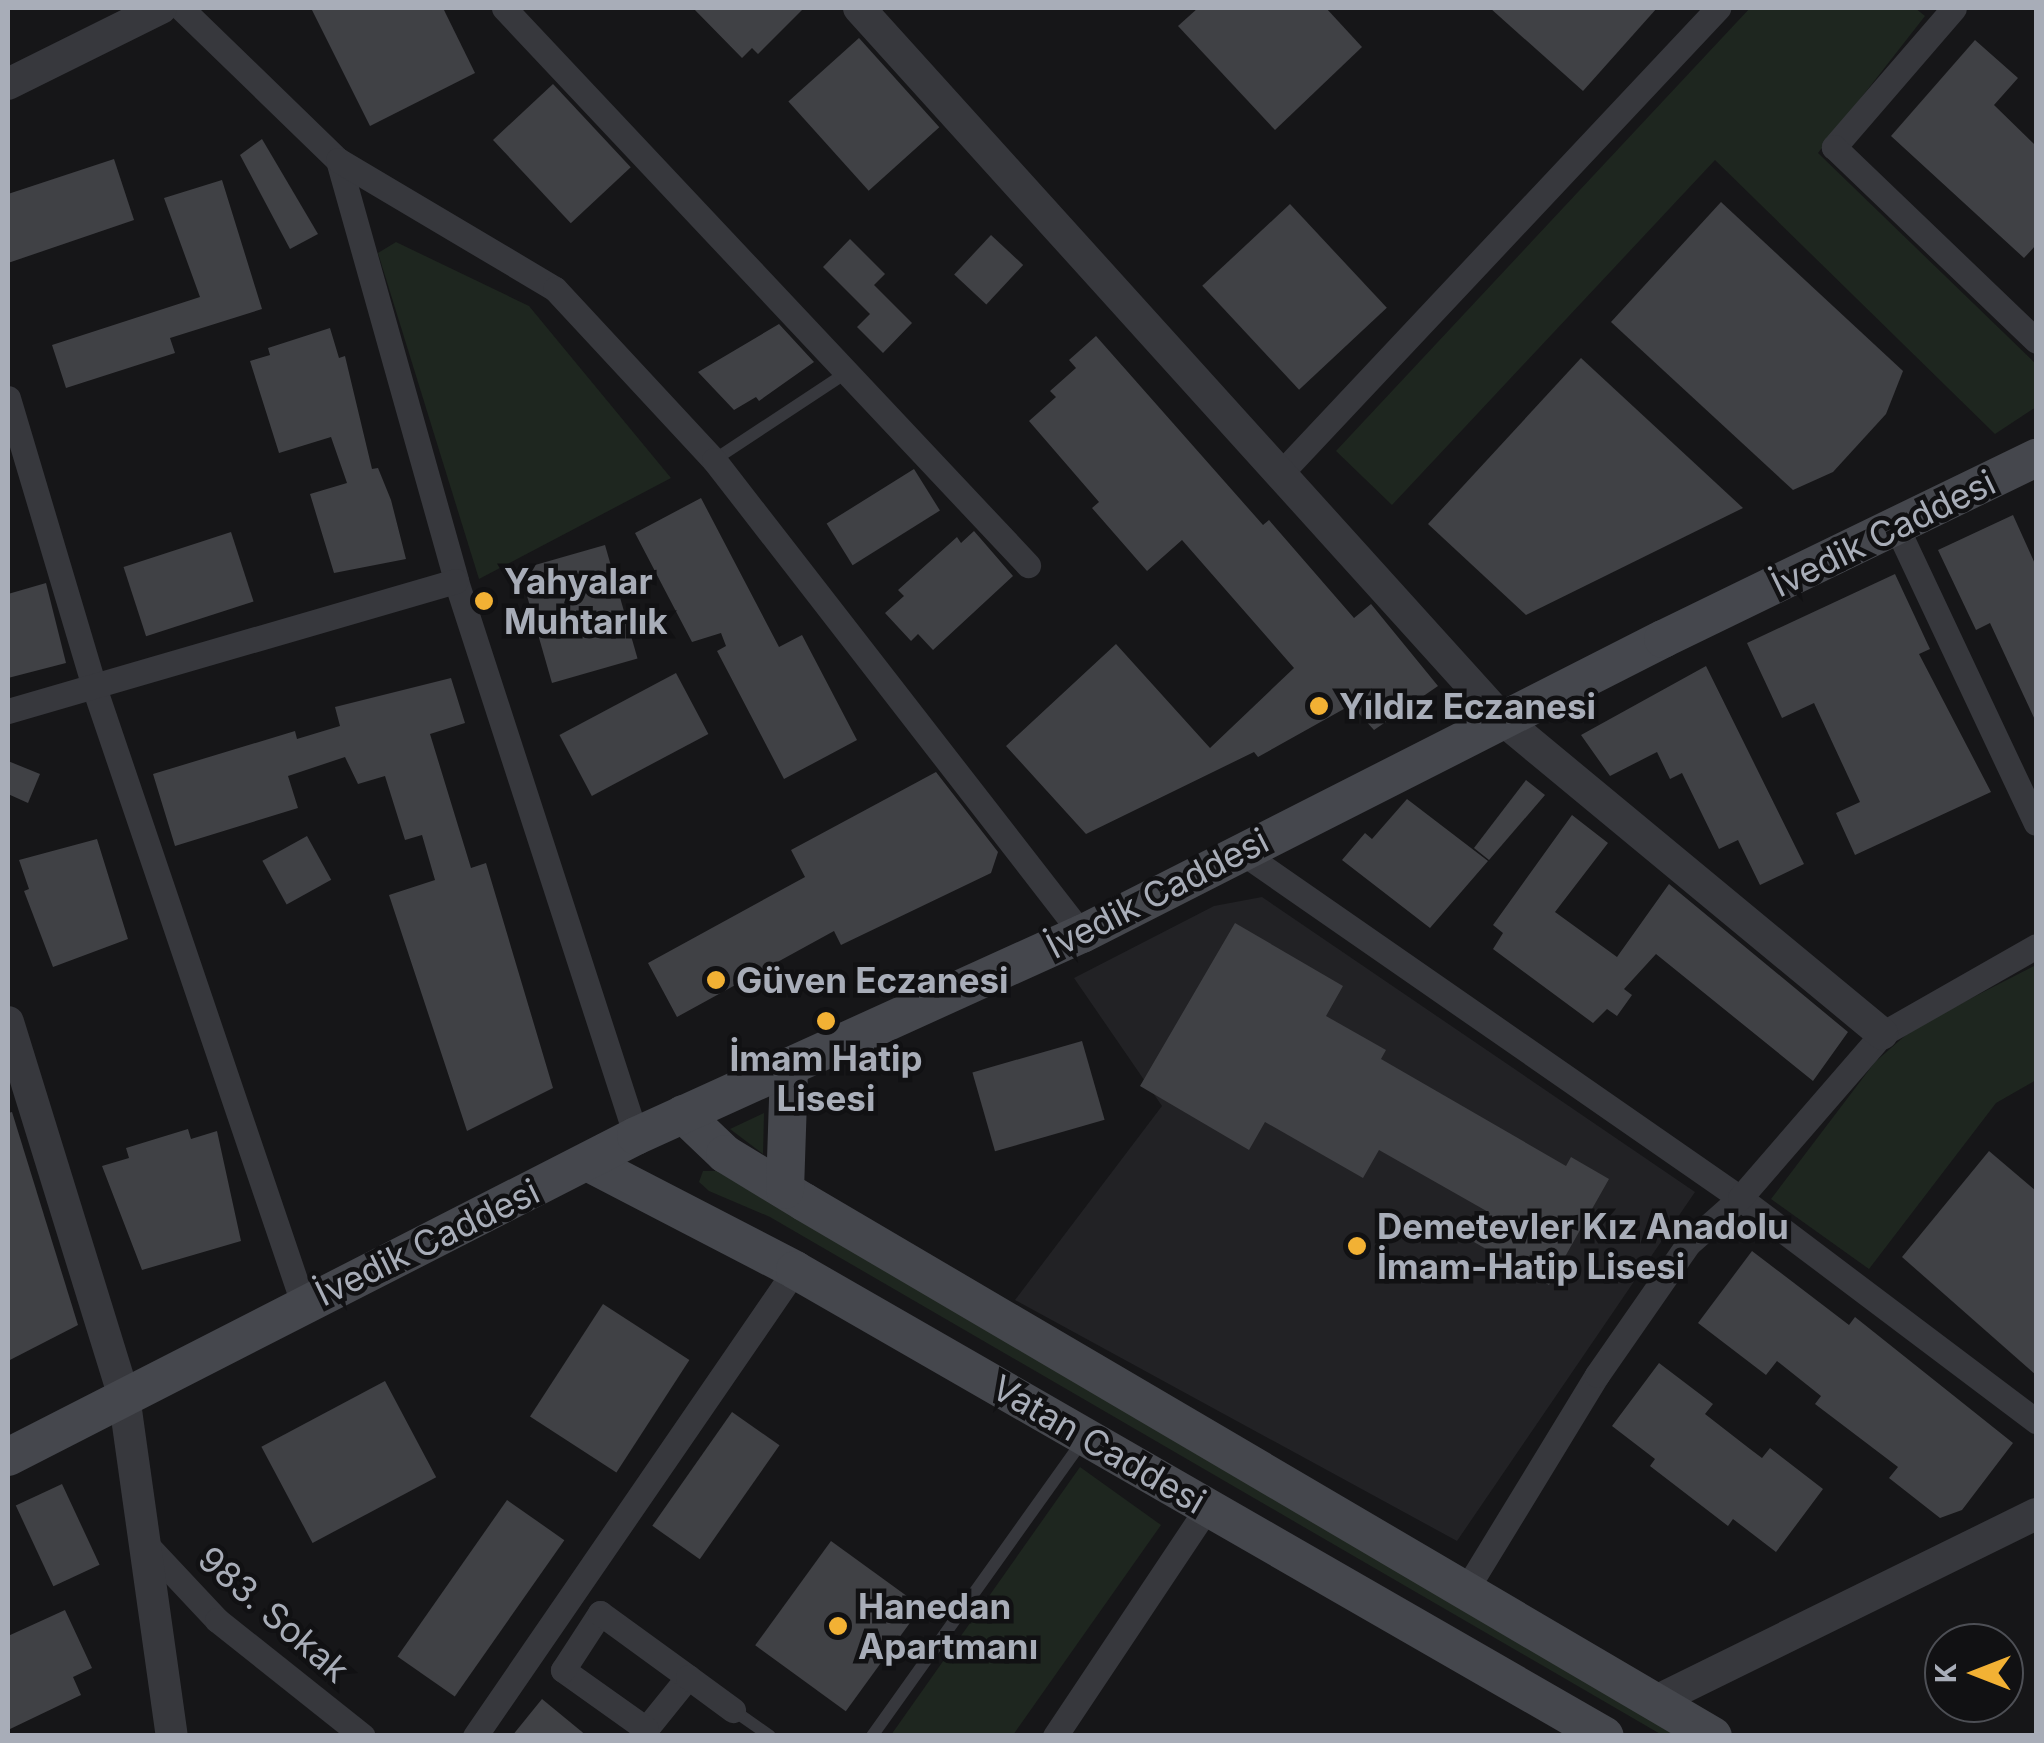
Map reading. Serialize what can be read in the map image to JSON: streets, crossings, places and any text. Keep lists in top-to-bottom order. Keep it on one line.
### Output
{"streets":{"main road":["İvedik Caddesi","Vatan Caddesi"],"street":["983. Sokak"]},"crossings":[["İvedik Caddesi","Vatan Caddesi"]],"places":["Yahyalar Muhtarlık","Yıldız Eczanesi","Güven Eczanesi","İmam Hatip Lisesi","Demetevler Kız Anadolu İmam-Hatip Lisesi","Hanedan Apartmanı"],"north":"left"}
